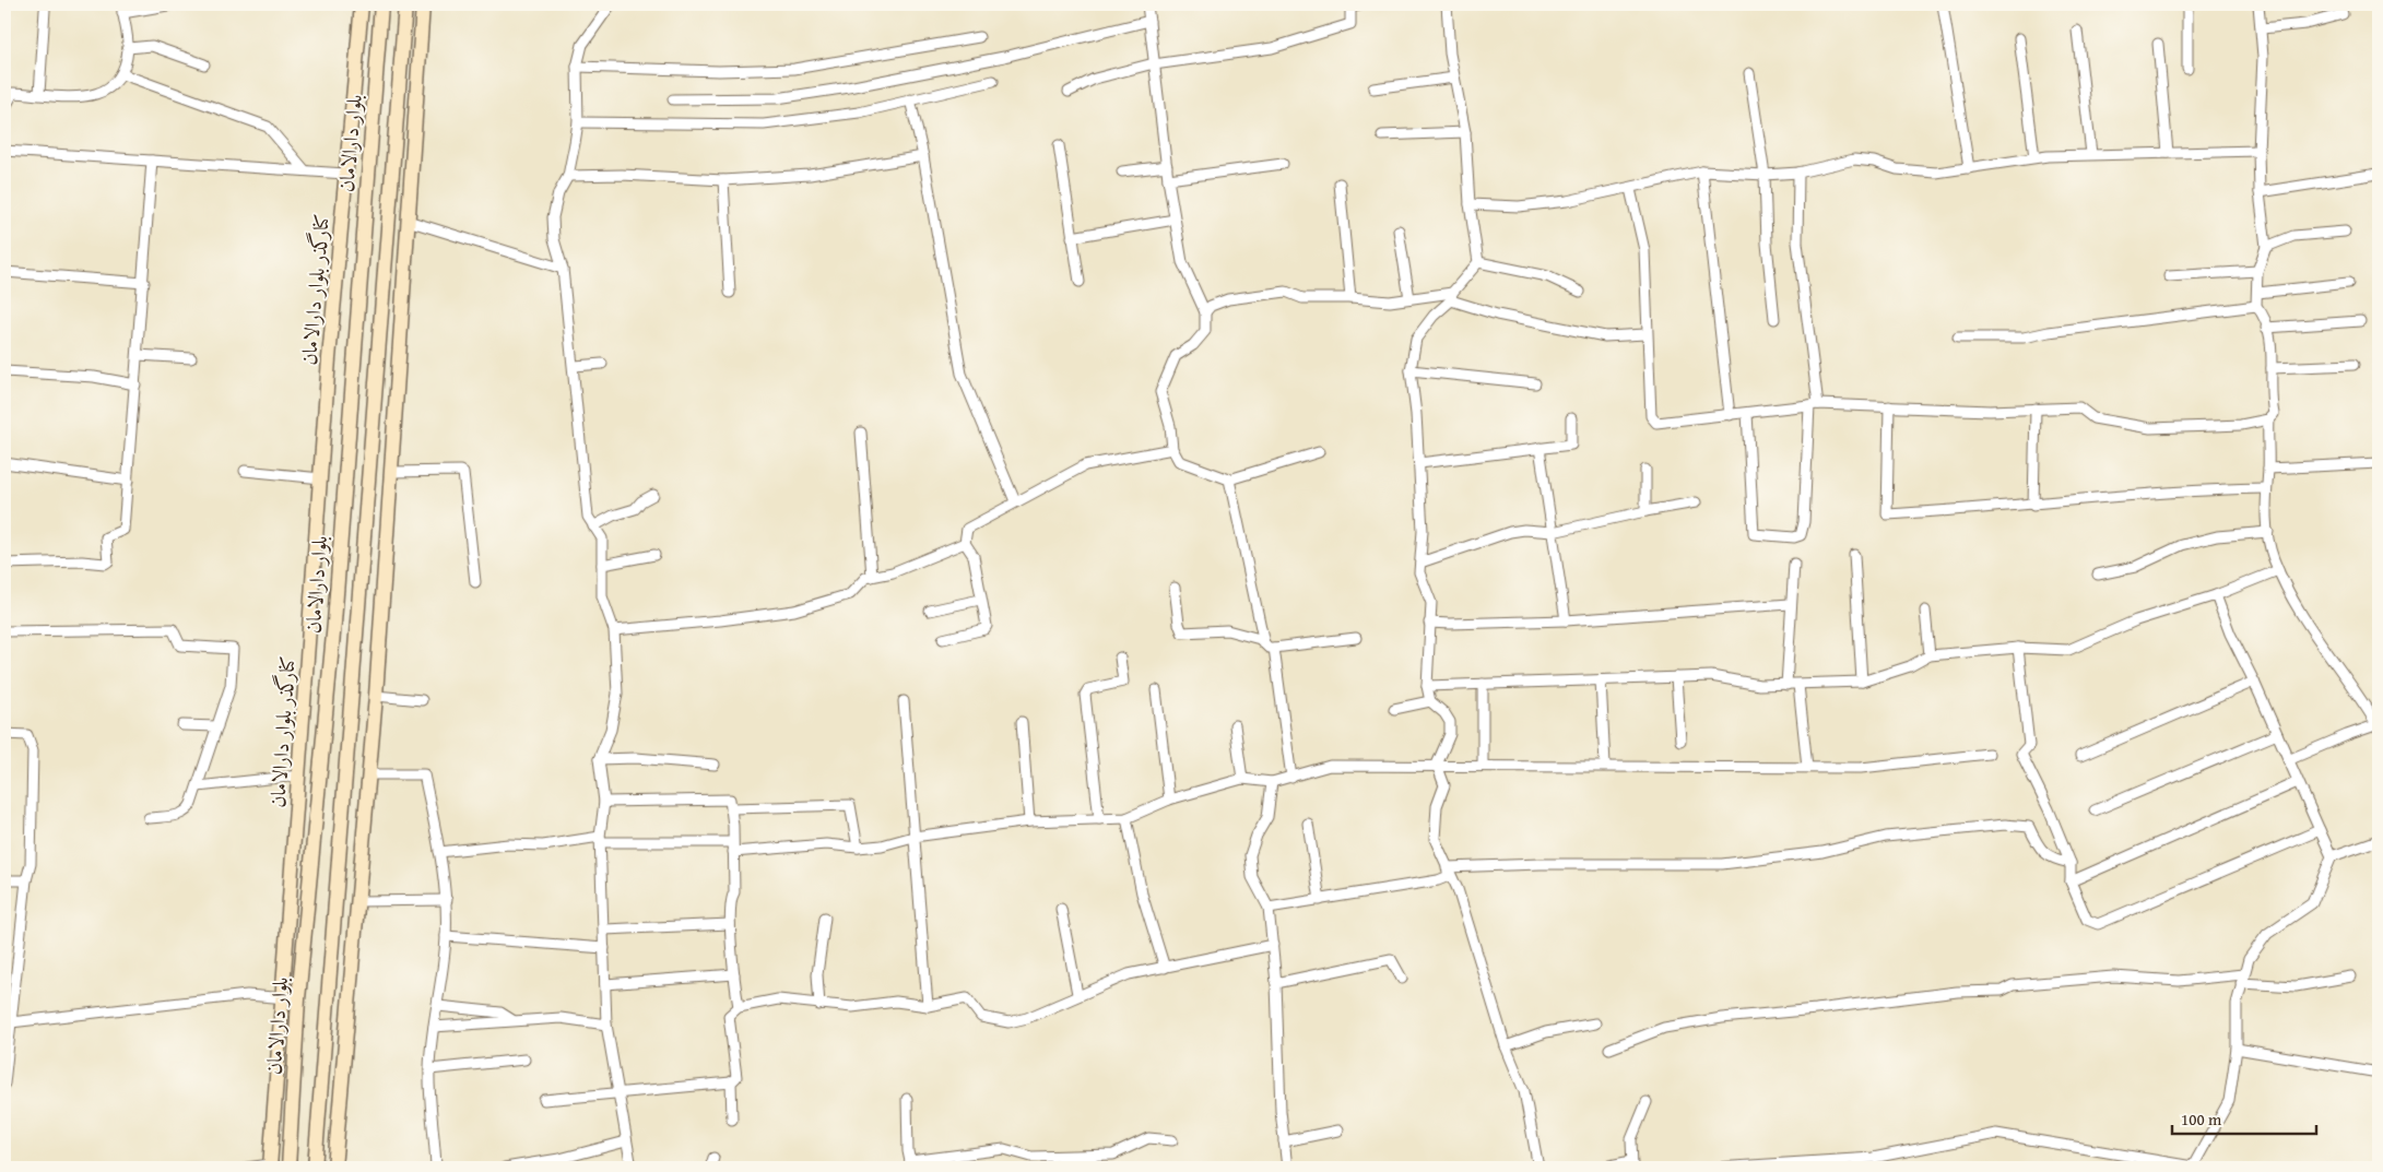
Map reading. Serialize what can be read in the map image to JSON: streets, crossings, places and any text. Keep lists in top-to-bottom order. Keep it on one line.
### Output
{"streets":{"street":["بلوار دارالامان","کنارگذر بلوار دارالامان"]},"scale_bar":"100 m"}
